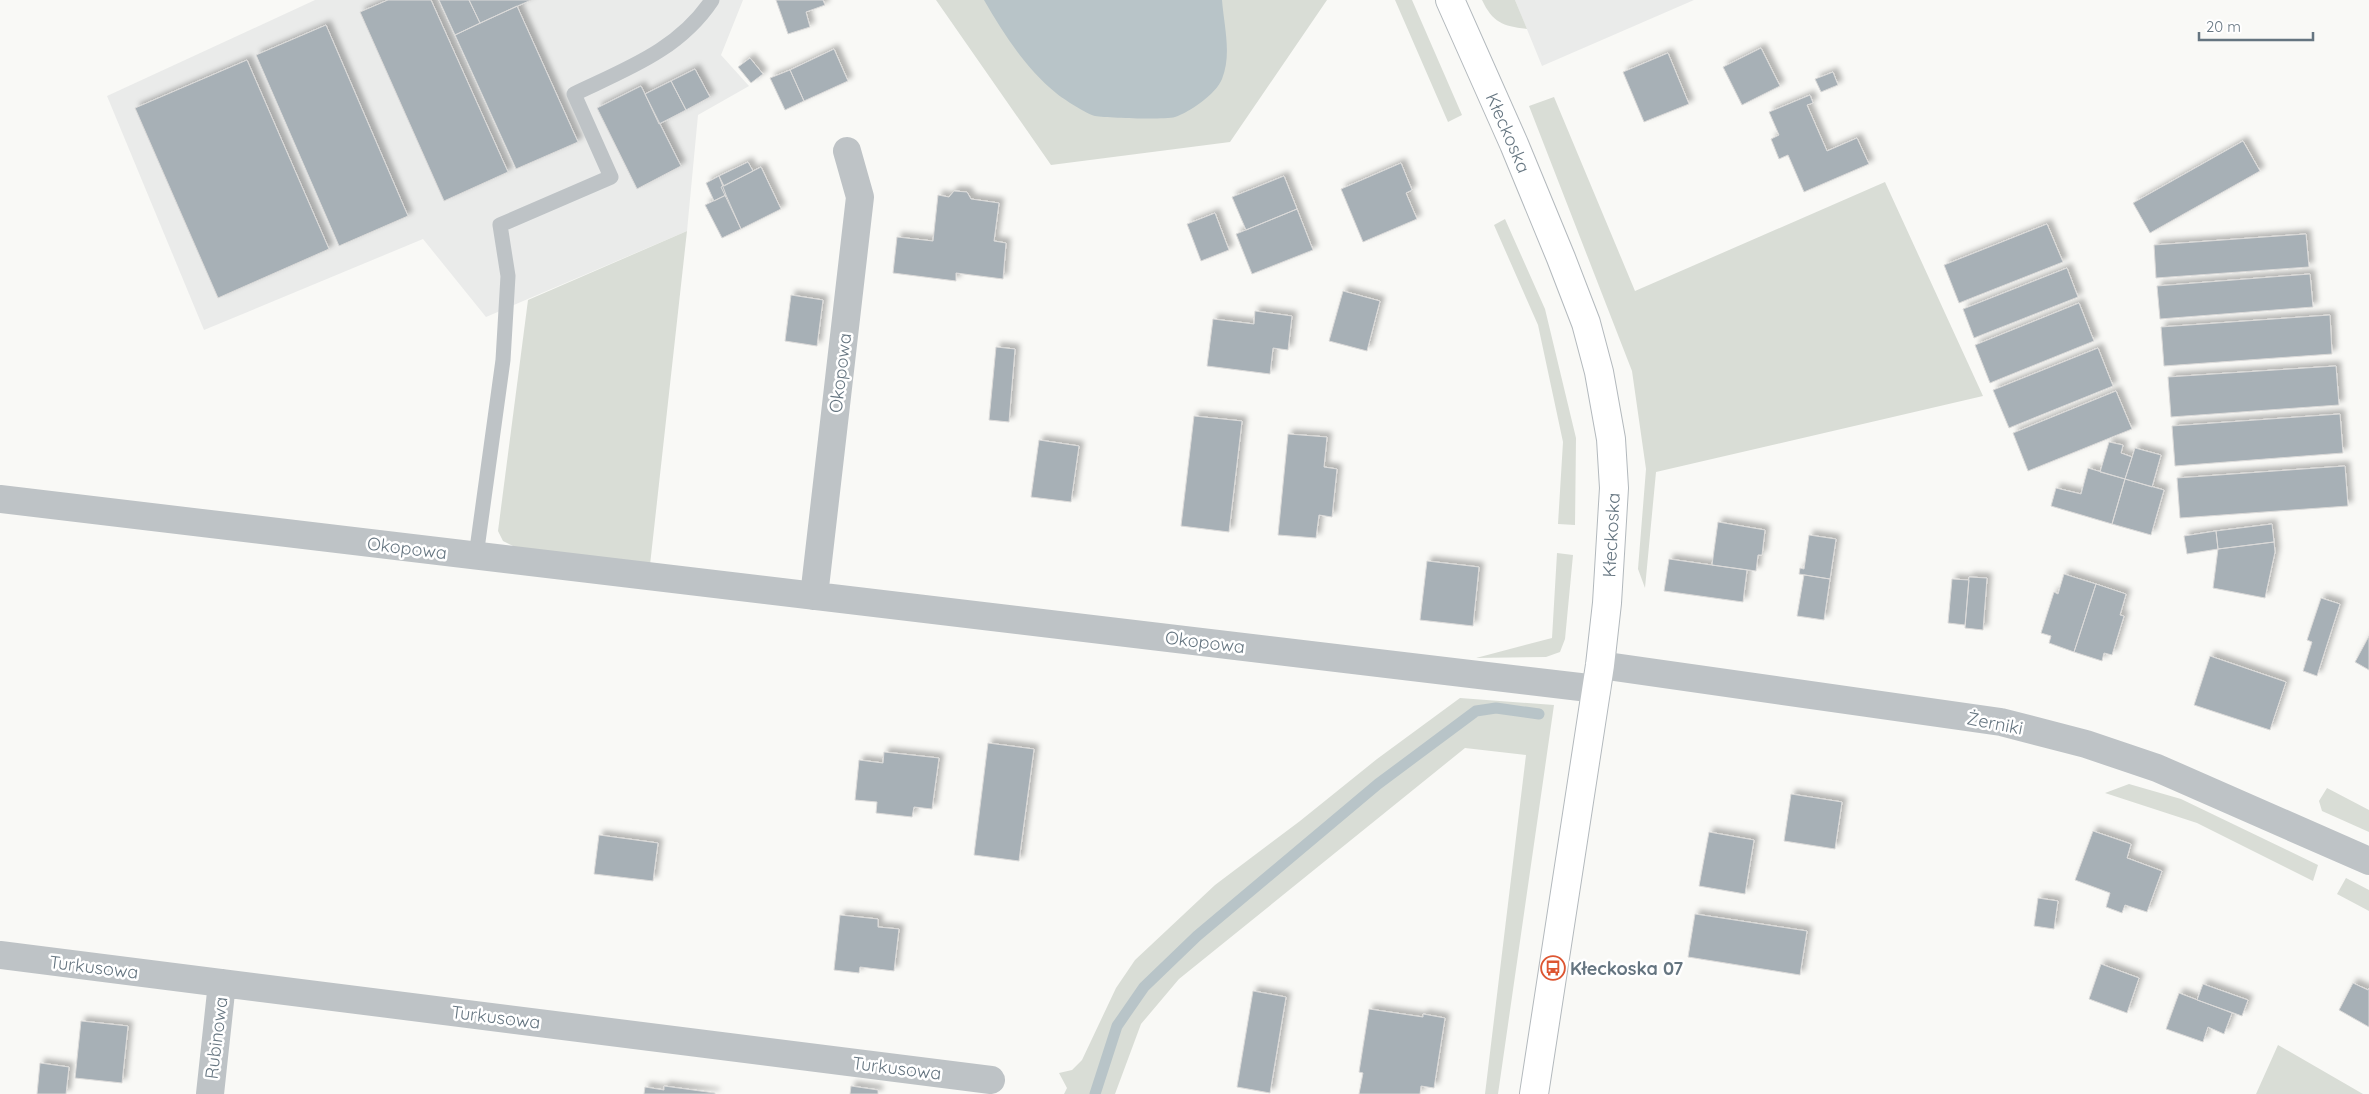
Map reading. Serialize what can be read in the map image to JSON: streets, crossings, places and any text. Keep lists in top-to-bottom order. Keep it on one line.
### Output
{"streets":{"main road":["Kłeckoska"],"street":["Okopowa","Żerniki","Turkusowa","Rubinowa"]},"crossings":[["Kłeckoska","Okopowa"],["Kłeckoska","Żerniki"],["Okopowa","Żerniki"],["Turkusowa","Rubinowa"]],"places":{"bus stop":["Kłeckoska 07"]},"scale_bar":"20 m"}
